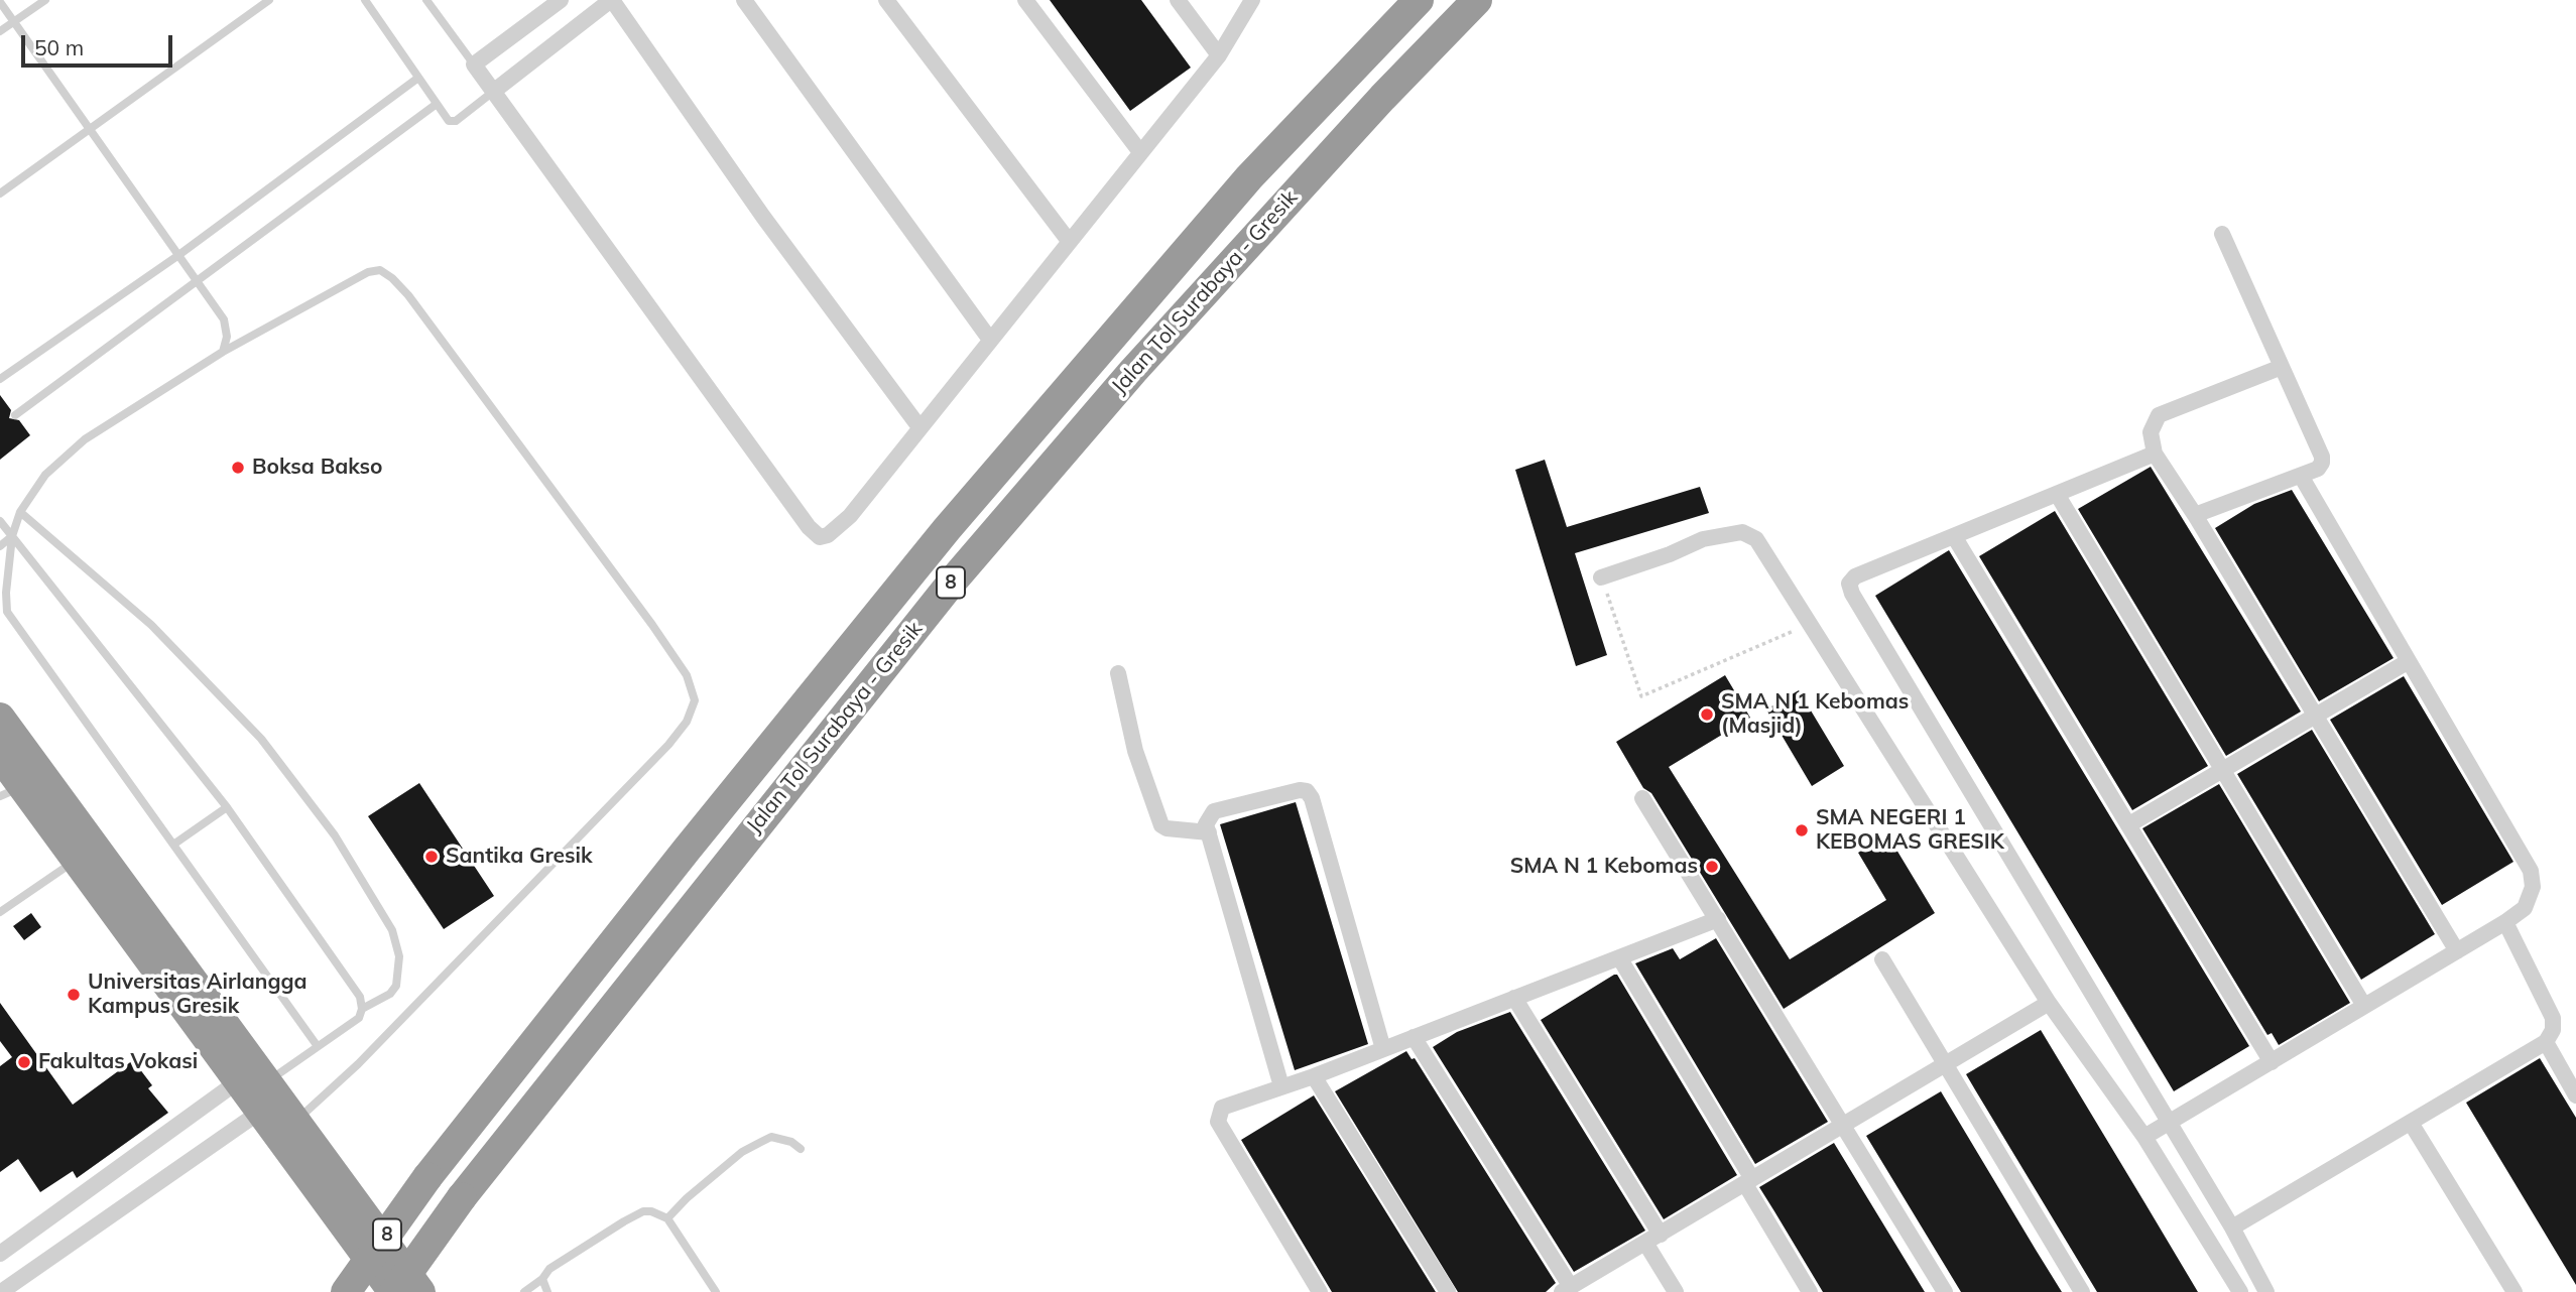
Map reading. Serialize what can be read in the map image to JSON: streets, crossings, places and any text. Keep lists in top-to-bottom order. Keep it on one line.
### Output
{"streets":{"highway":["Jalan Tol Surabaya - Gresik","8"]},"places":["Boksa Bakso","SMA N 1 Kebomas (Masjid)","SMA NEGERI 1 KEBOMAS GRESIK","Santika Gresik","SMA N 1 Kebomas","Universitas Airlangga Kampus Gresik","Fakultas Vokasi"],"scale_bar":"50 m"}
